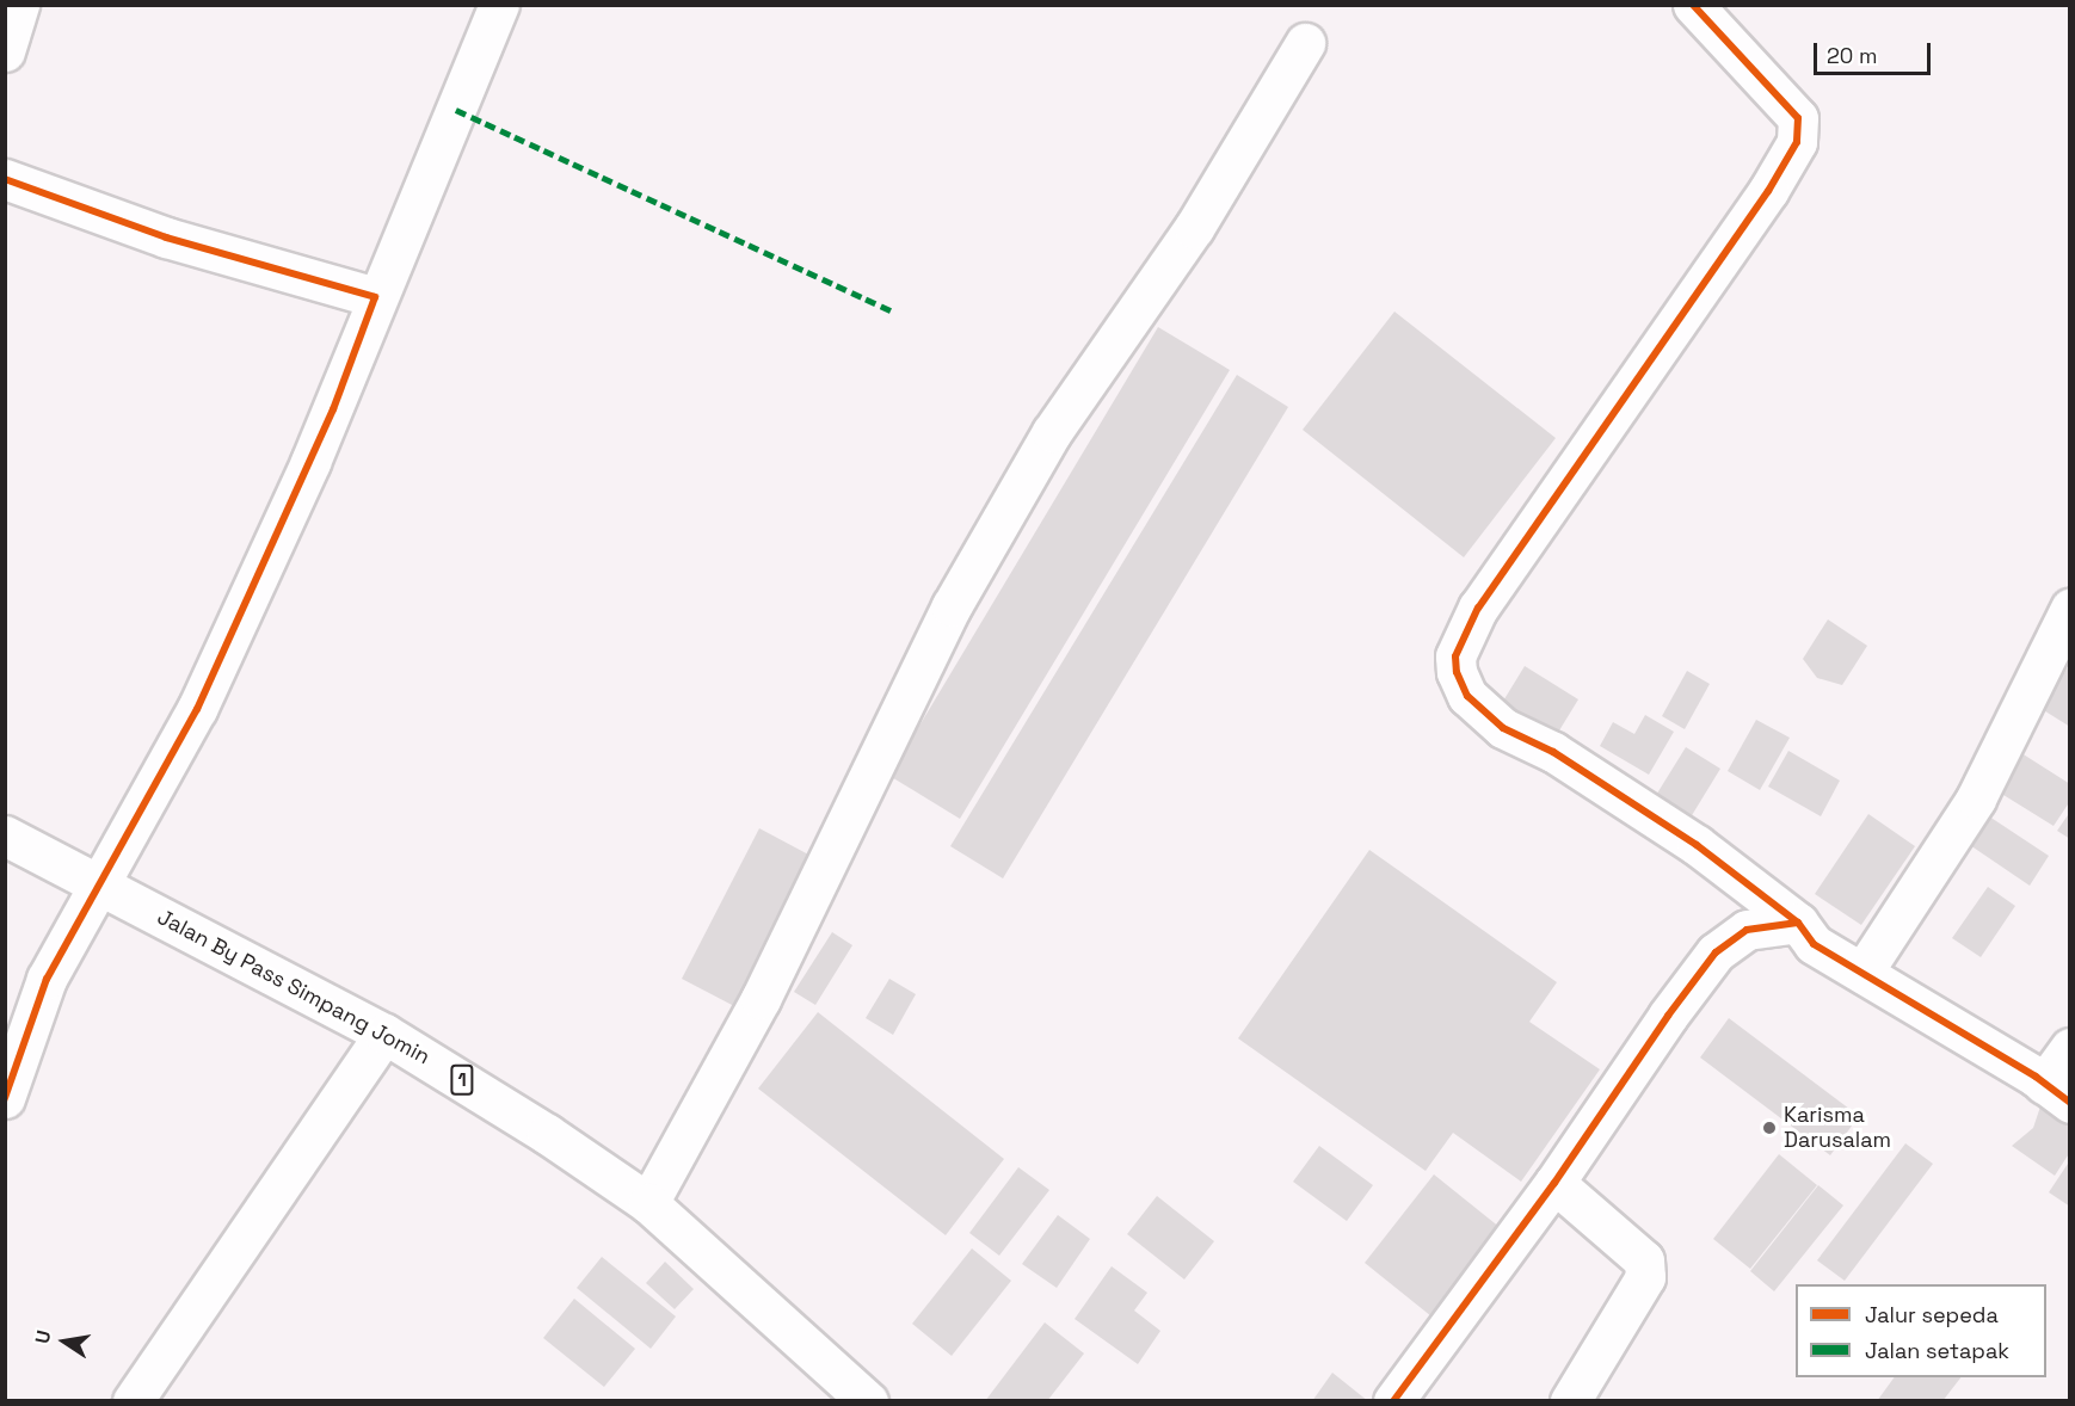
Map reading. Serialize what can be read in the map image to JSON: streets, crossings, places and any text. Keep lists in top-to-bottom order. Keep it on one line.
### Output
{"streets":{"main road":["Jalan By Pass Simpang Jomin","1"]},"places":["Karisma Darusalam"],"legend":["Jalur sepeda","Jalan setapak"],"scale_bar":"20 m","north":"left"}
